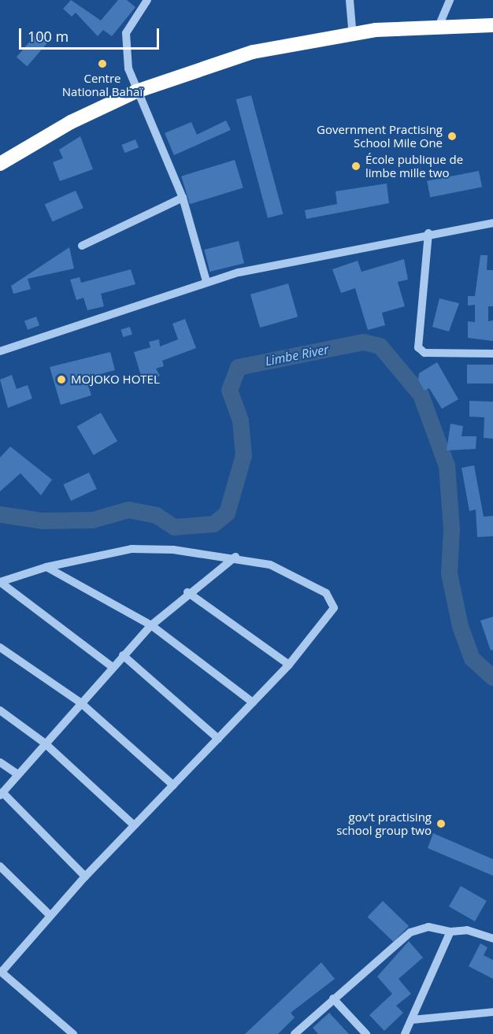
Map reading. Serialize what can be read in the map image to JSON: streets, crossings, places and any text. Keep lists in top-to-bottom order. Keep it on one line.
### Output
{"water":["Limbe River"],"places":["Centre National Bahaï","Government Practising School Mile One","École publique de limbe mille two","MOJOKO HOTEL","gov't practising school group two"],"scale_bar":"100 m"}
